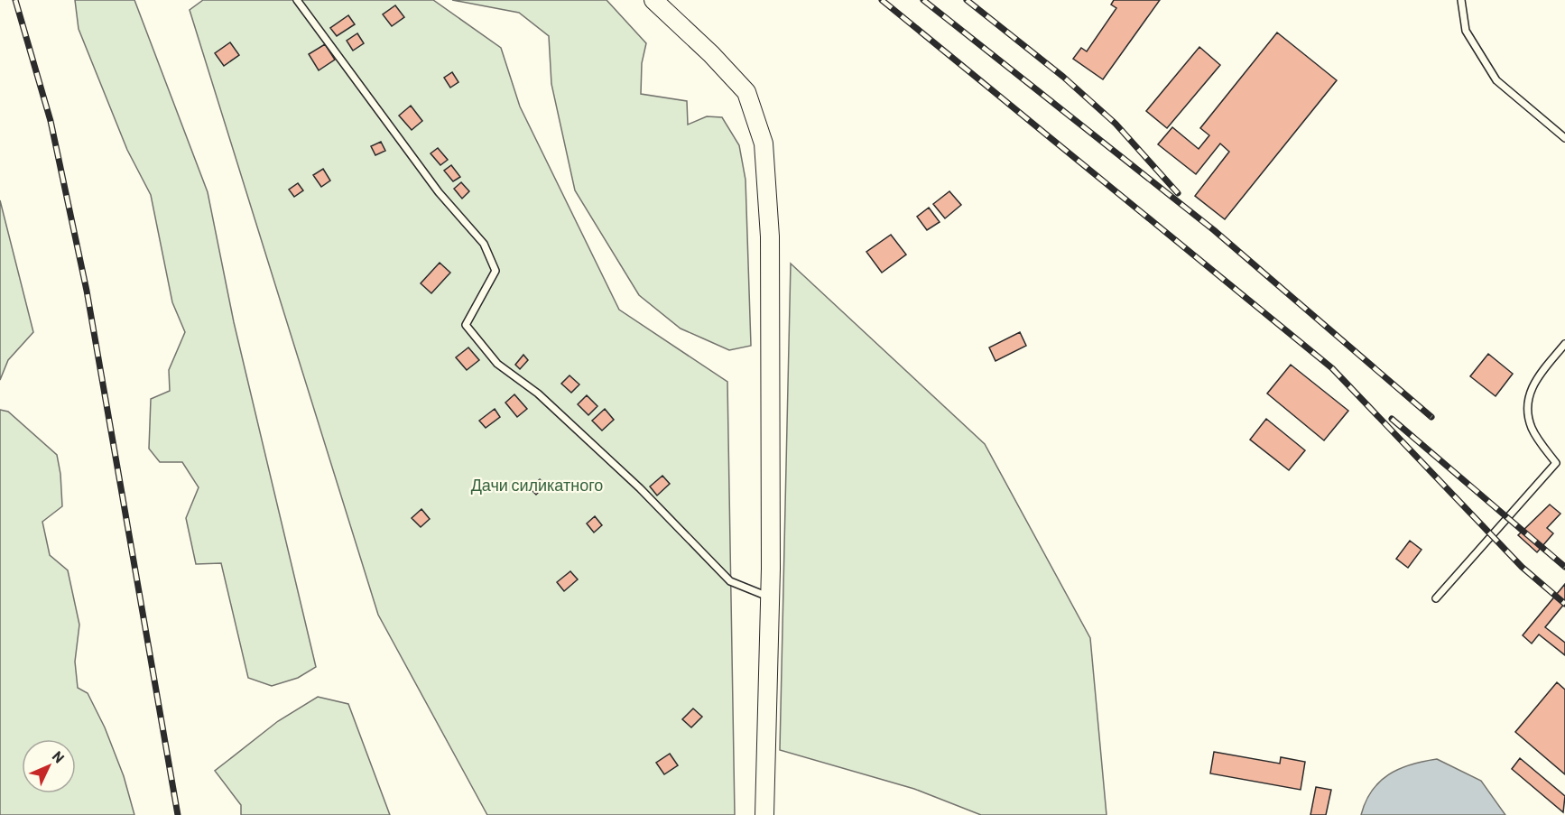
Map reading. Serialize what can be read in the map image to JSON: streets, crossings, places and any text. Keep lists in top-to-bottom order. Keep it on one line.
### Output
{"parks":["Дачи силикатного"],"north":"top right"}
